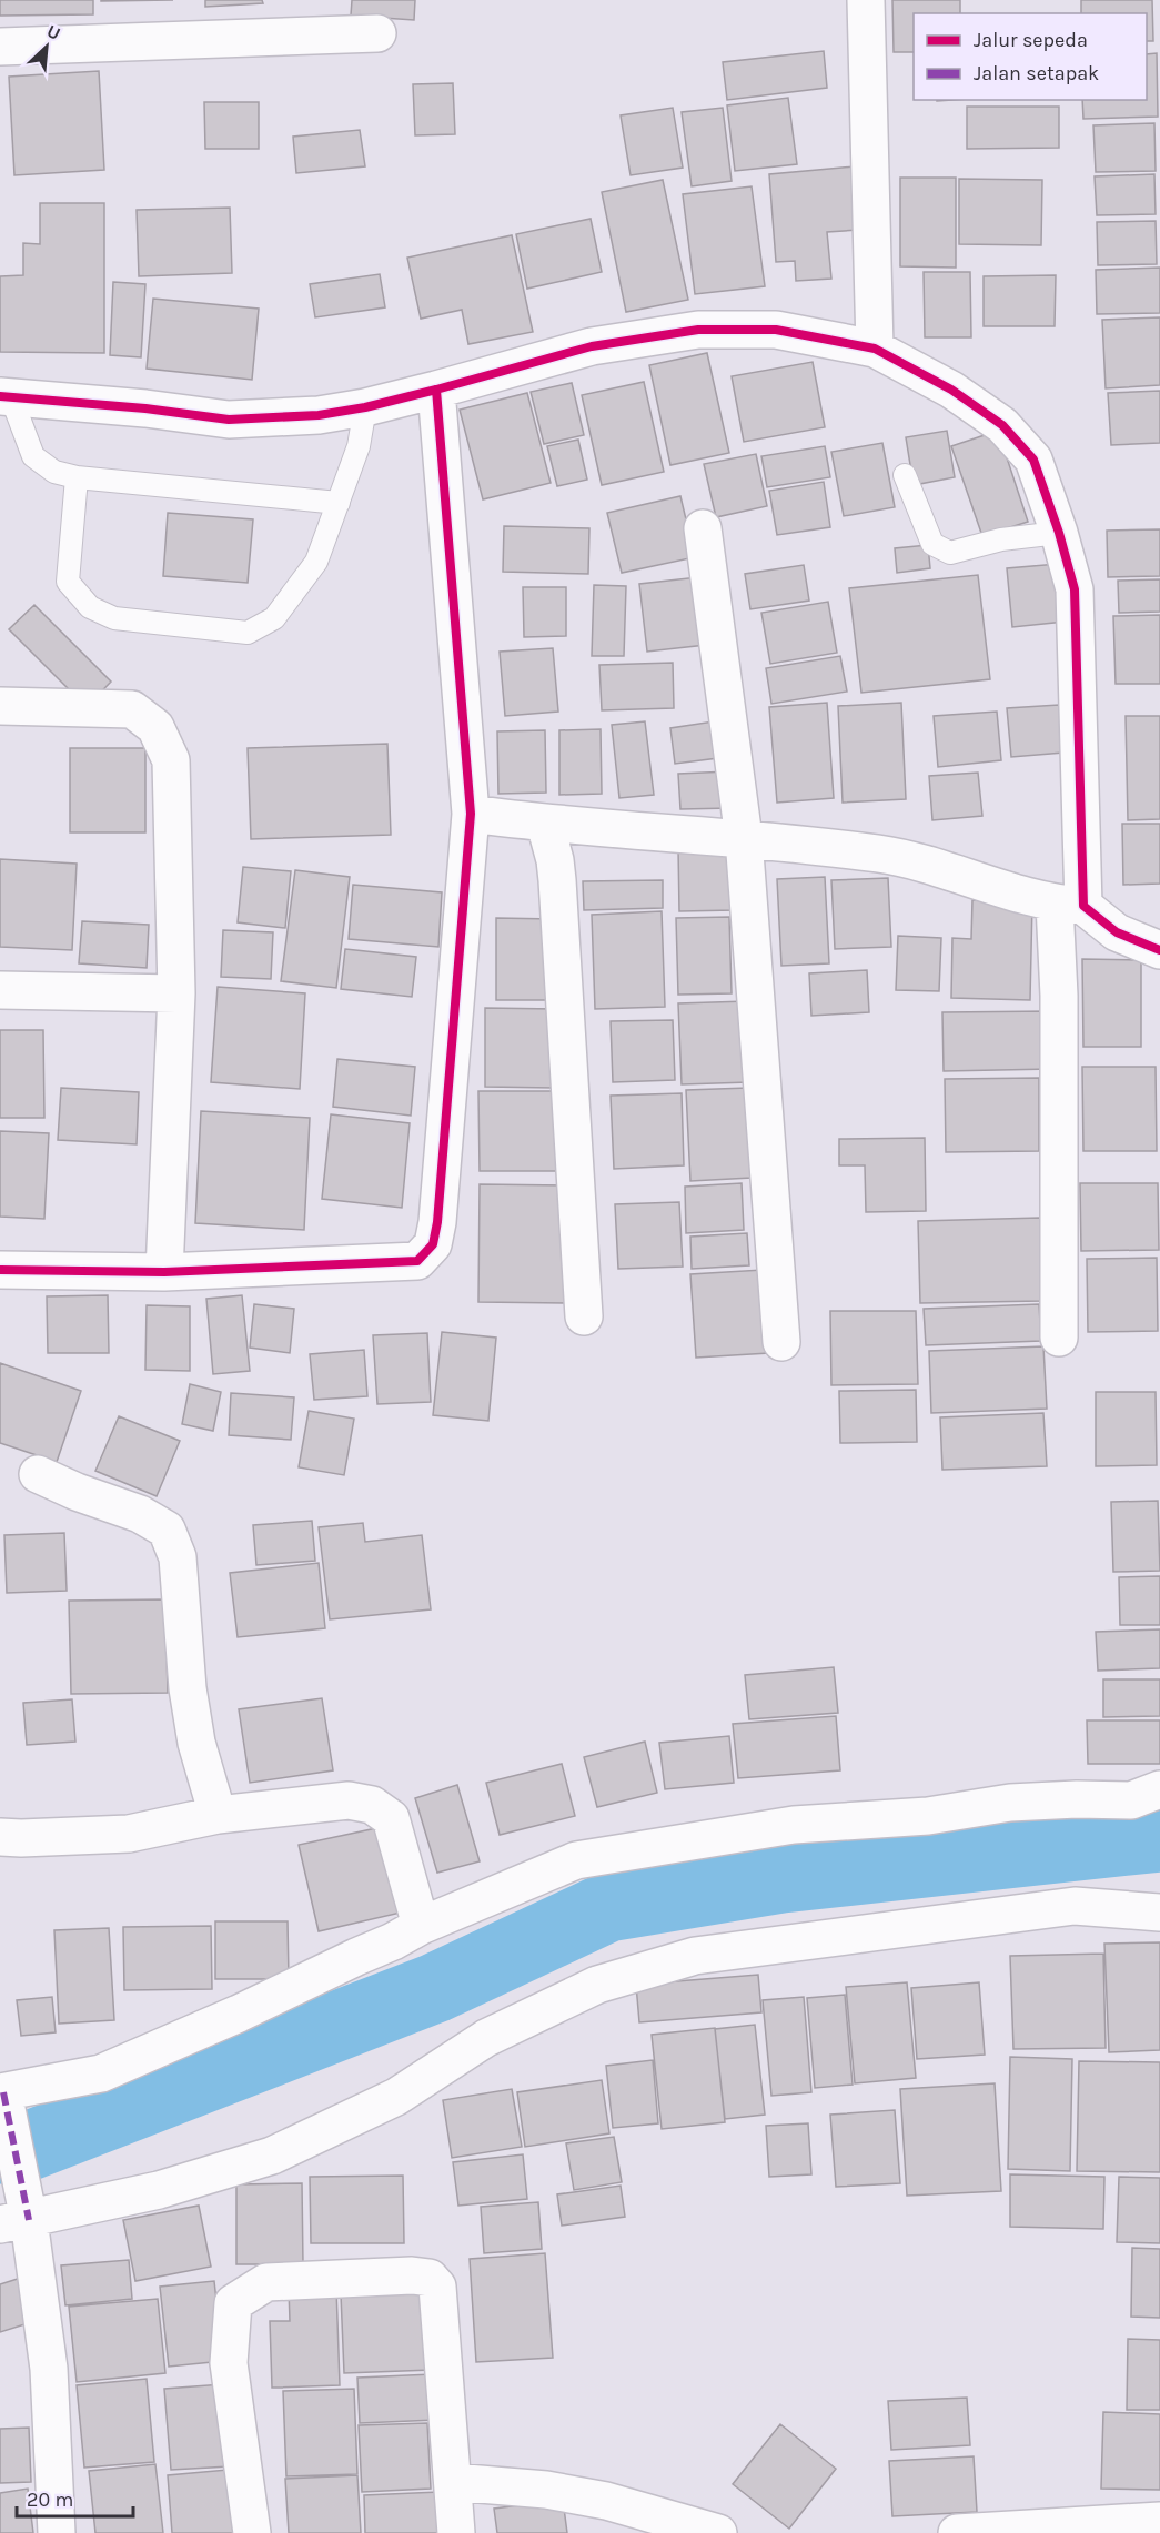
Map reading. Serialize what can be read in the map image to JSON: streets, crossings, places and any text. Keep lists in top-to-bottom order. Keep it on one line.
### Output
{"legend":["Jalur sepeda","Jalan setapak"],"scale_bar":"20 m","north":"top right"}
